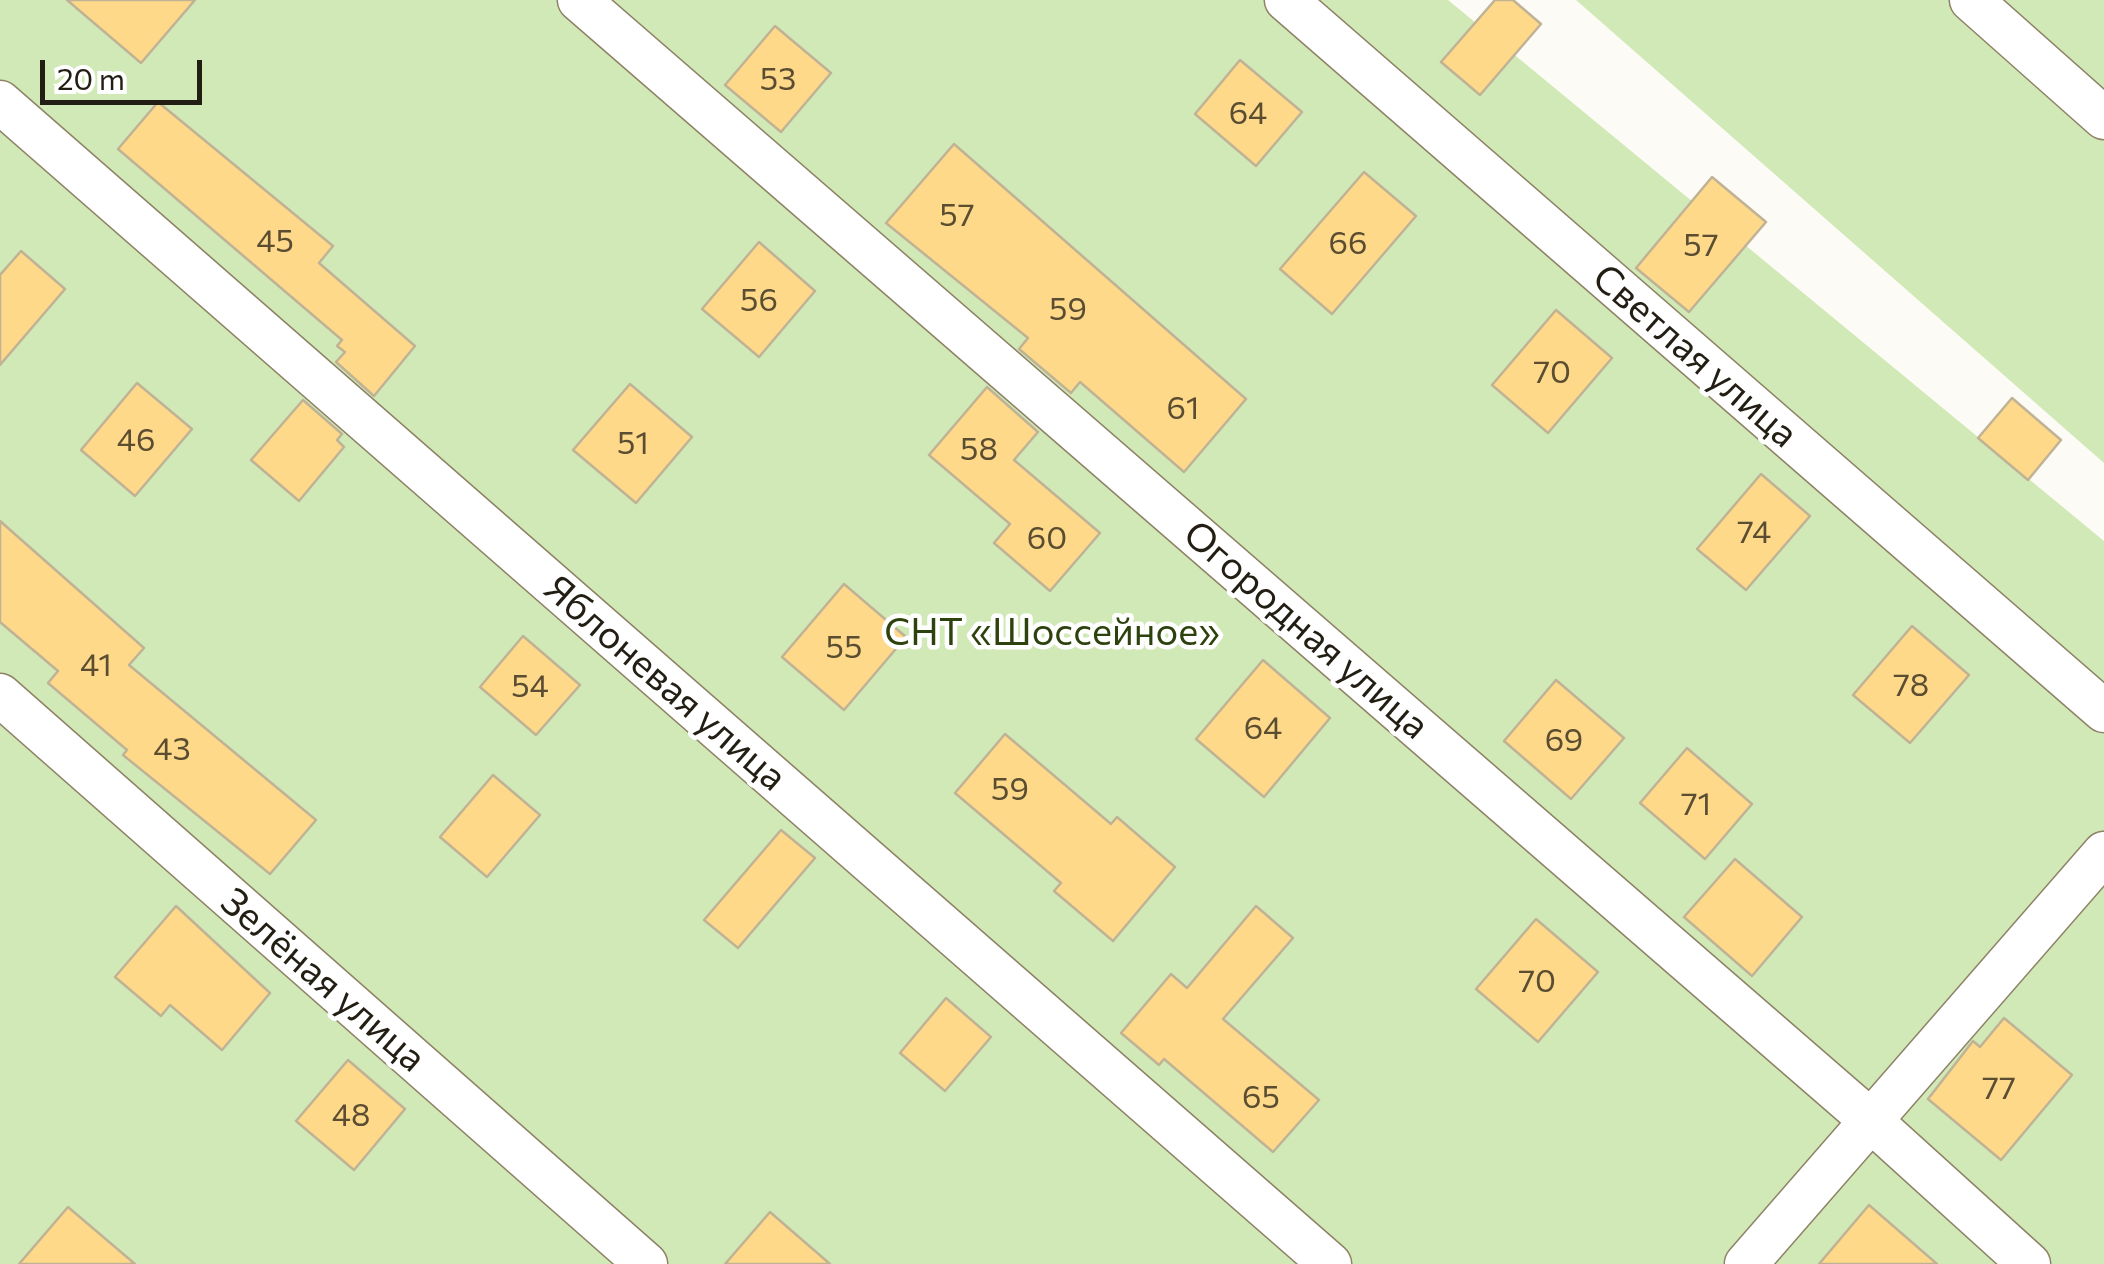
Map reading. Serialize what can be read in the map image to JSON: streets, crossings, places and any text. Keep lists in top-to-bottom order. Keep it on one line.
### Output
{"streets":{"street":["Светлая улица","Огородная улица","Яблоневая улица","Зелёная улица"]},"parks":["СНТ «Шоссейное»"],"house_numbers":["53","64","57","45","66","57","56","59","70","61","46","51","58","74","60","55","41","78","54","64","69","43","59","71","70","77","65","48"],"scale_bar":"20 m"}
